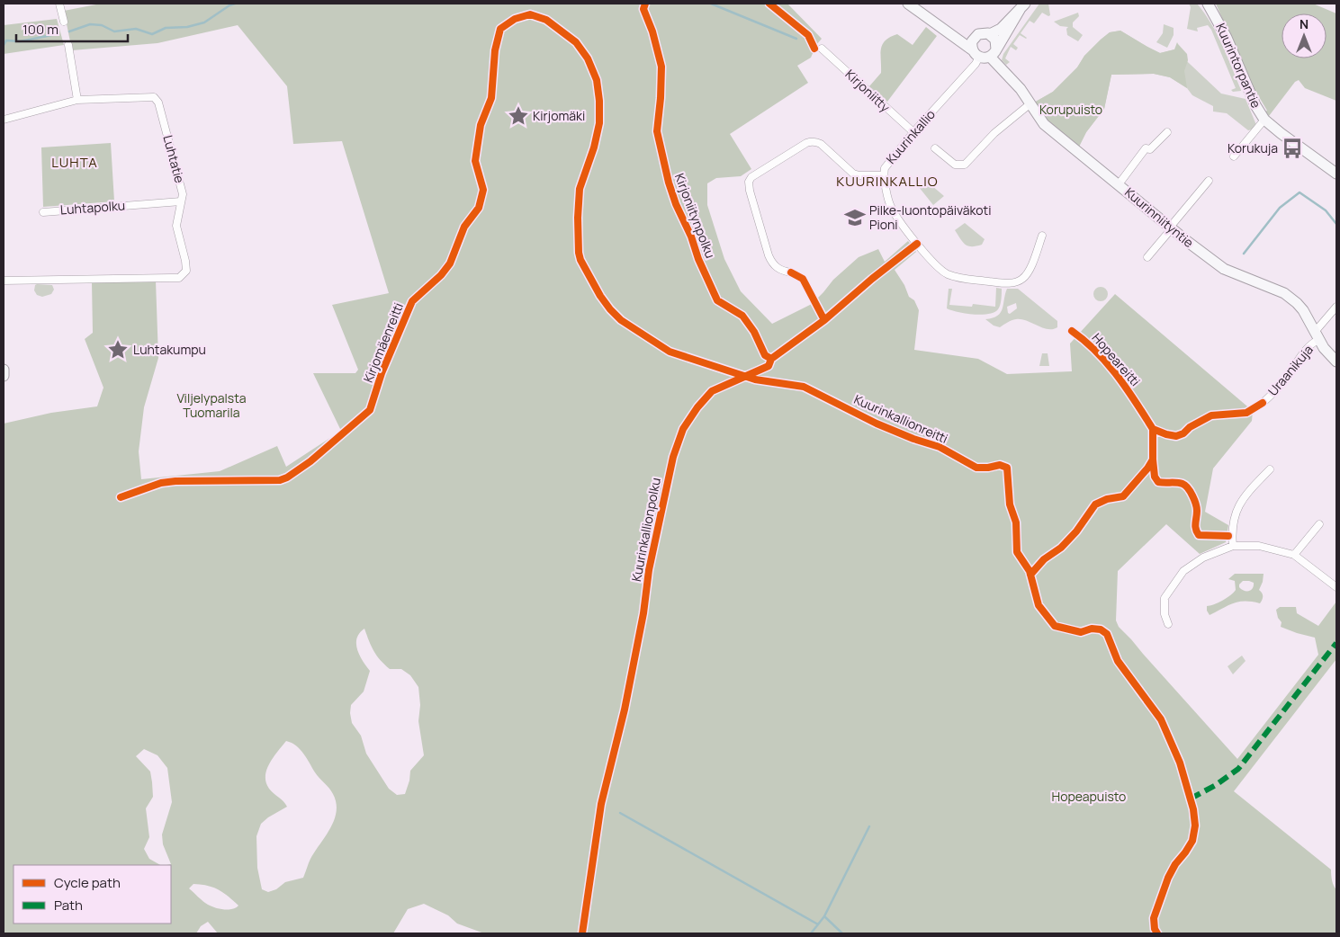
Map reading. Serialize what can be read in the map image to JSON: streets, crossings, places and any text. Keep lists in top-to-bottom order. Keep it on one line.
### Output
{"streets":{"street":["Kuurintorpantie","Kirjoniitty","Kuurinkallio","Luhtatie","Luhtapolku","Kuurinniityntie","Uraanikuja"],"cycle path":["Kirjoniitynpolku","Kirjomäenreitti","Hopeareitti","Kuurinkallionpolku"]},"crossings":[["Kirjoniitty","Kuurinkallio"],["Kuurinkallio","Kuurinniityntie"],["Luhtatie","Luhtapolku"],["Kuurinniityntie","Uraanikuja"]],"districts":["LUHTA","KUURINKALLIO"],"parks":["Korupuisto","Viljelypalsta Tuomarila","Hopeapuisto"],"places":{"place":["Kirjomäki","Luhtakumpu"],"bus stop":["Korukuja"],"school or university":["Pilke-luontopäiväkoti Pioni"]},"legend":["Cycle path","Path"],"scale_bar":"100 m","north":"top"}
